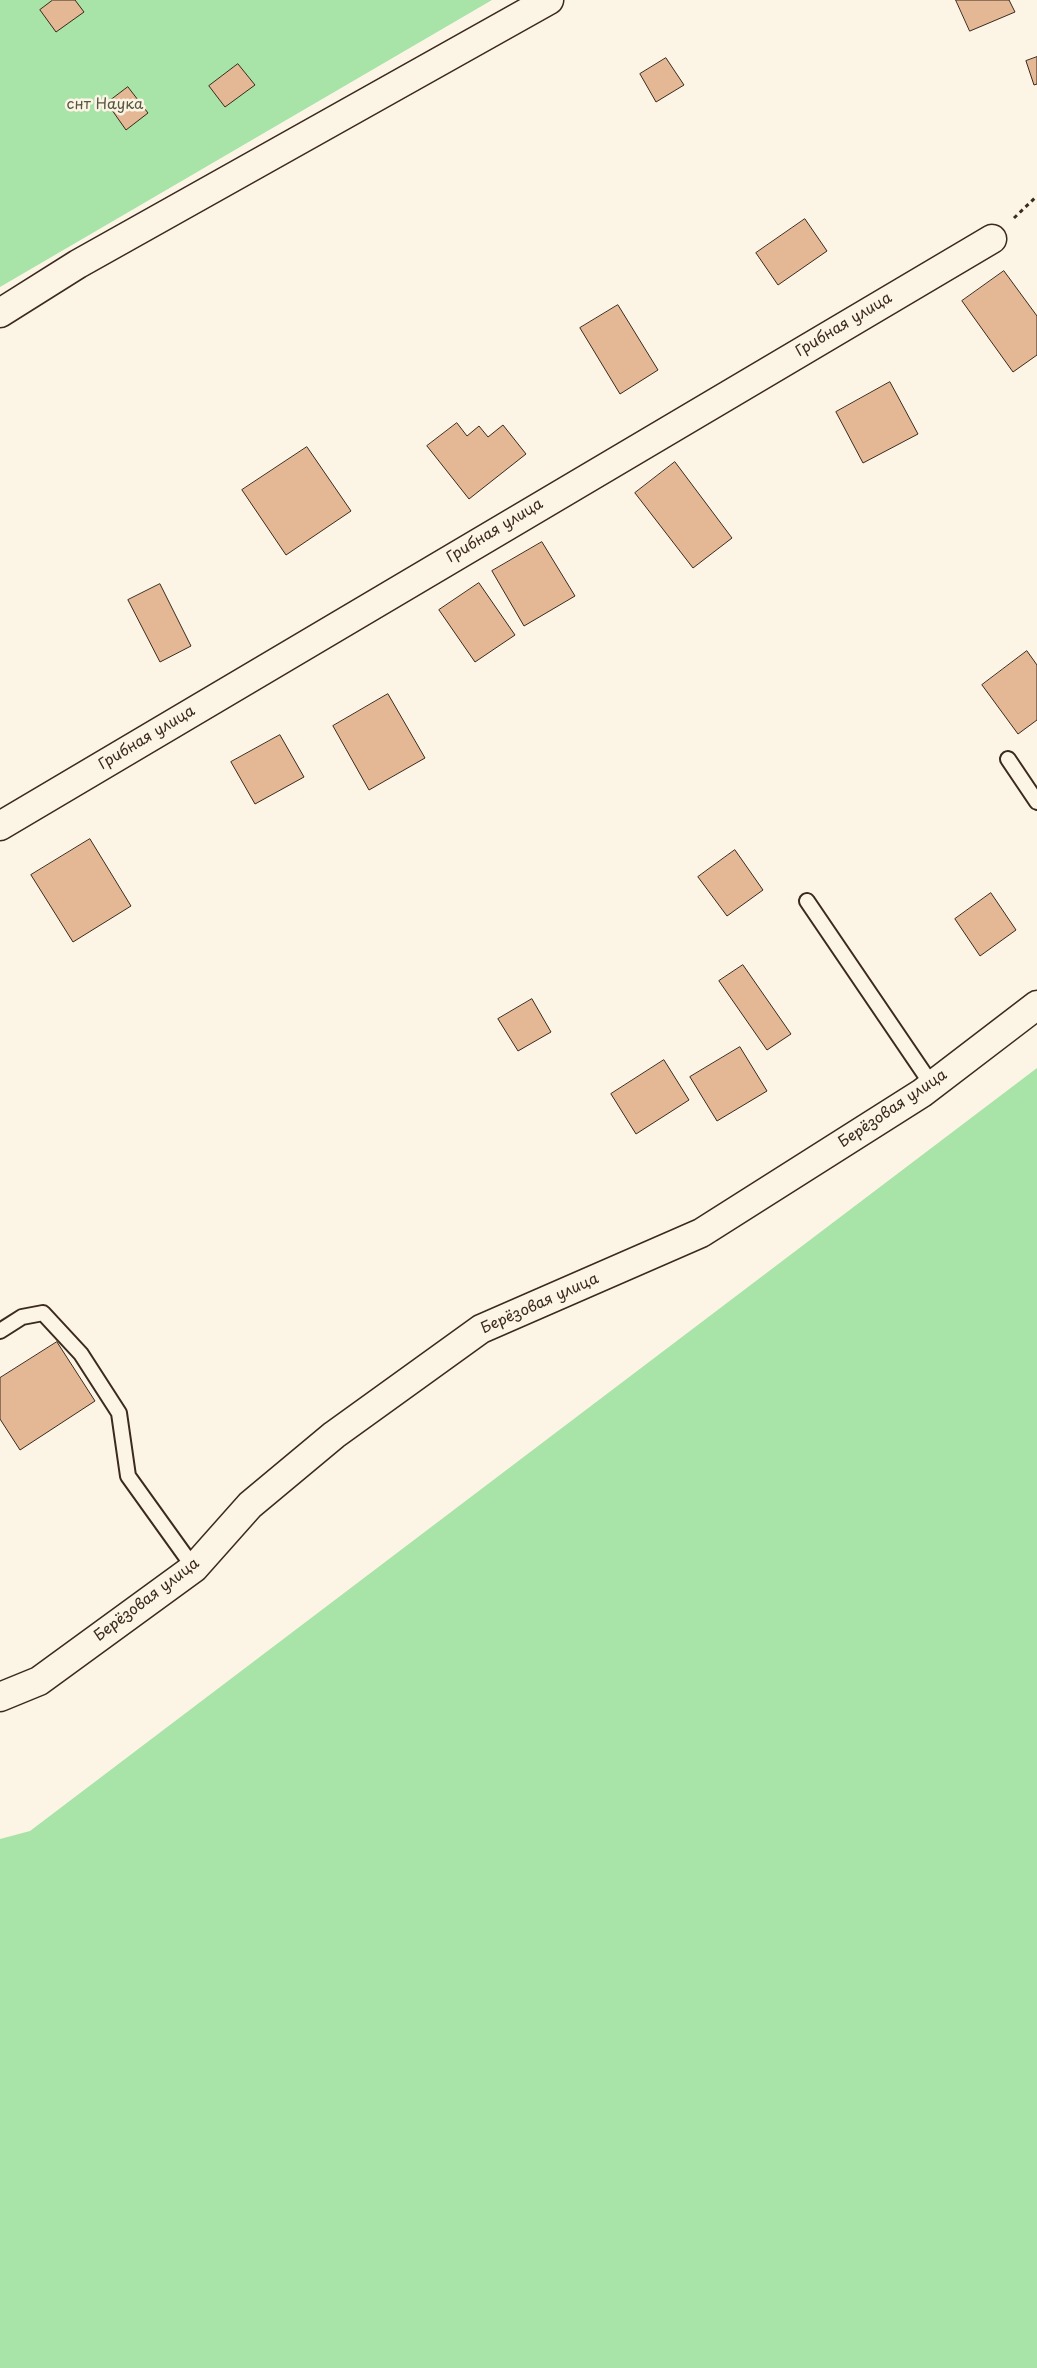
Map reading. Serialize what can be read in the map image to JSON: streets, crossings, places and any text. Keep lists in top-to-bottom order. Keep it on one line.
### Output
{"streets":{"street":["Грибная улица","Берёзовая улица"]},"parks":["снт Наука"]}
